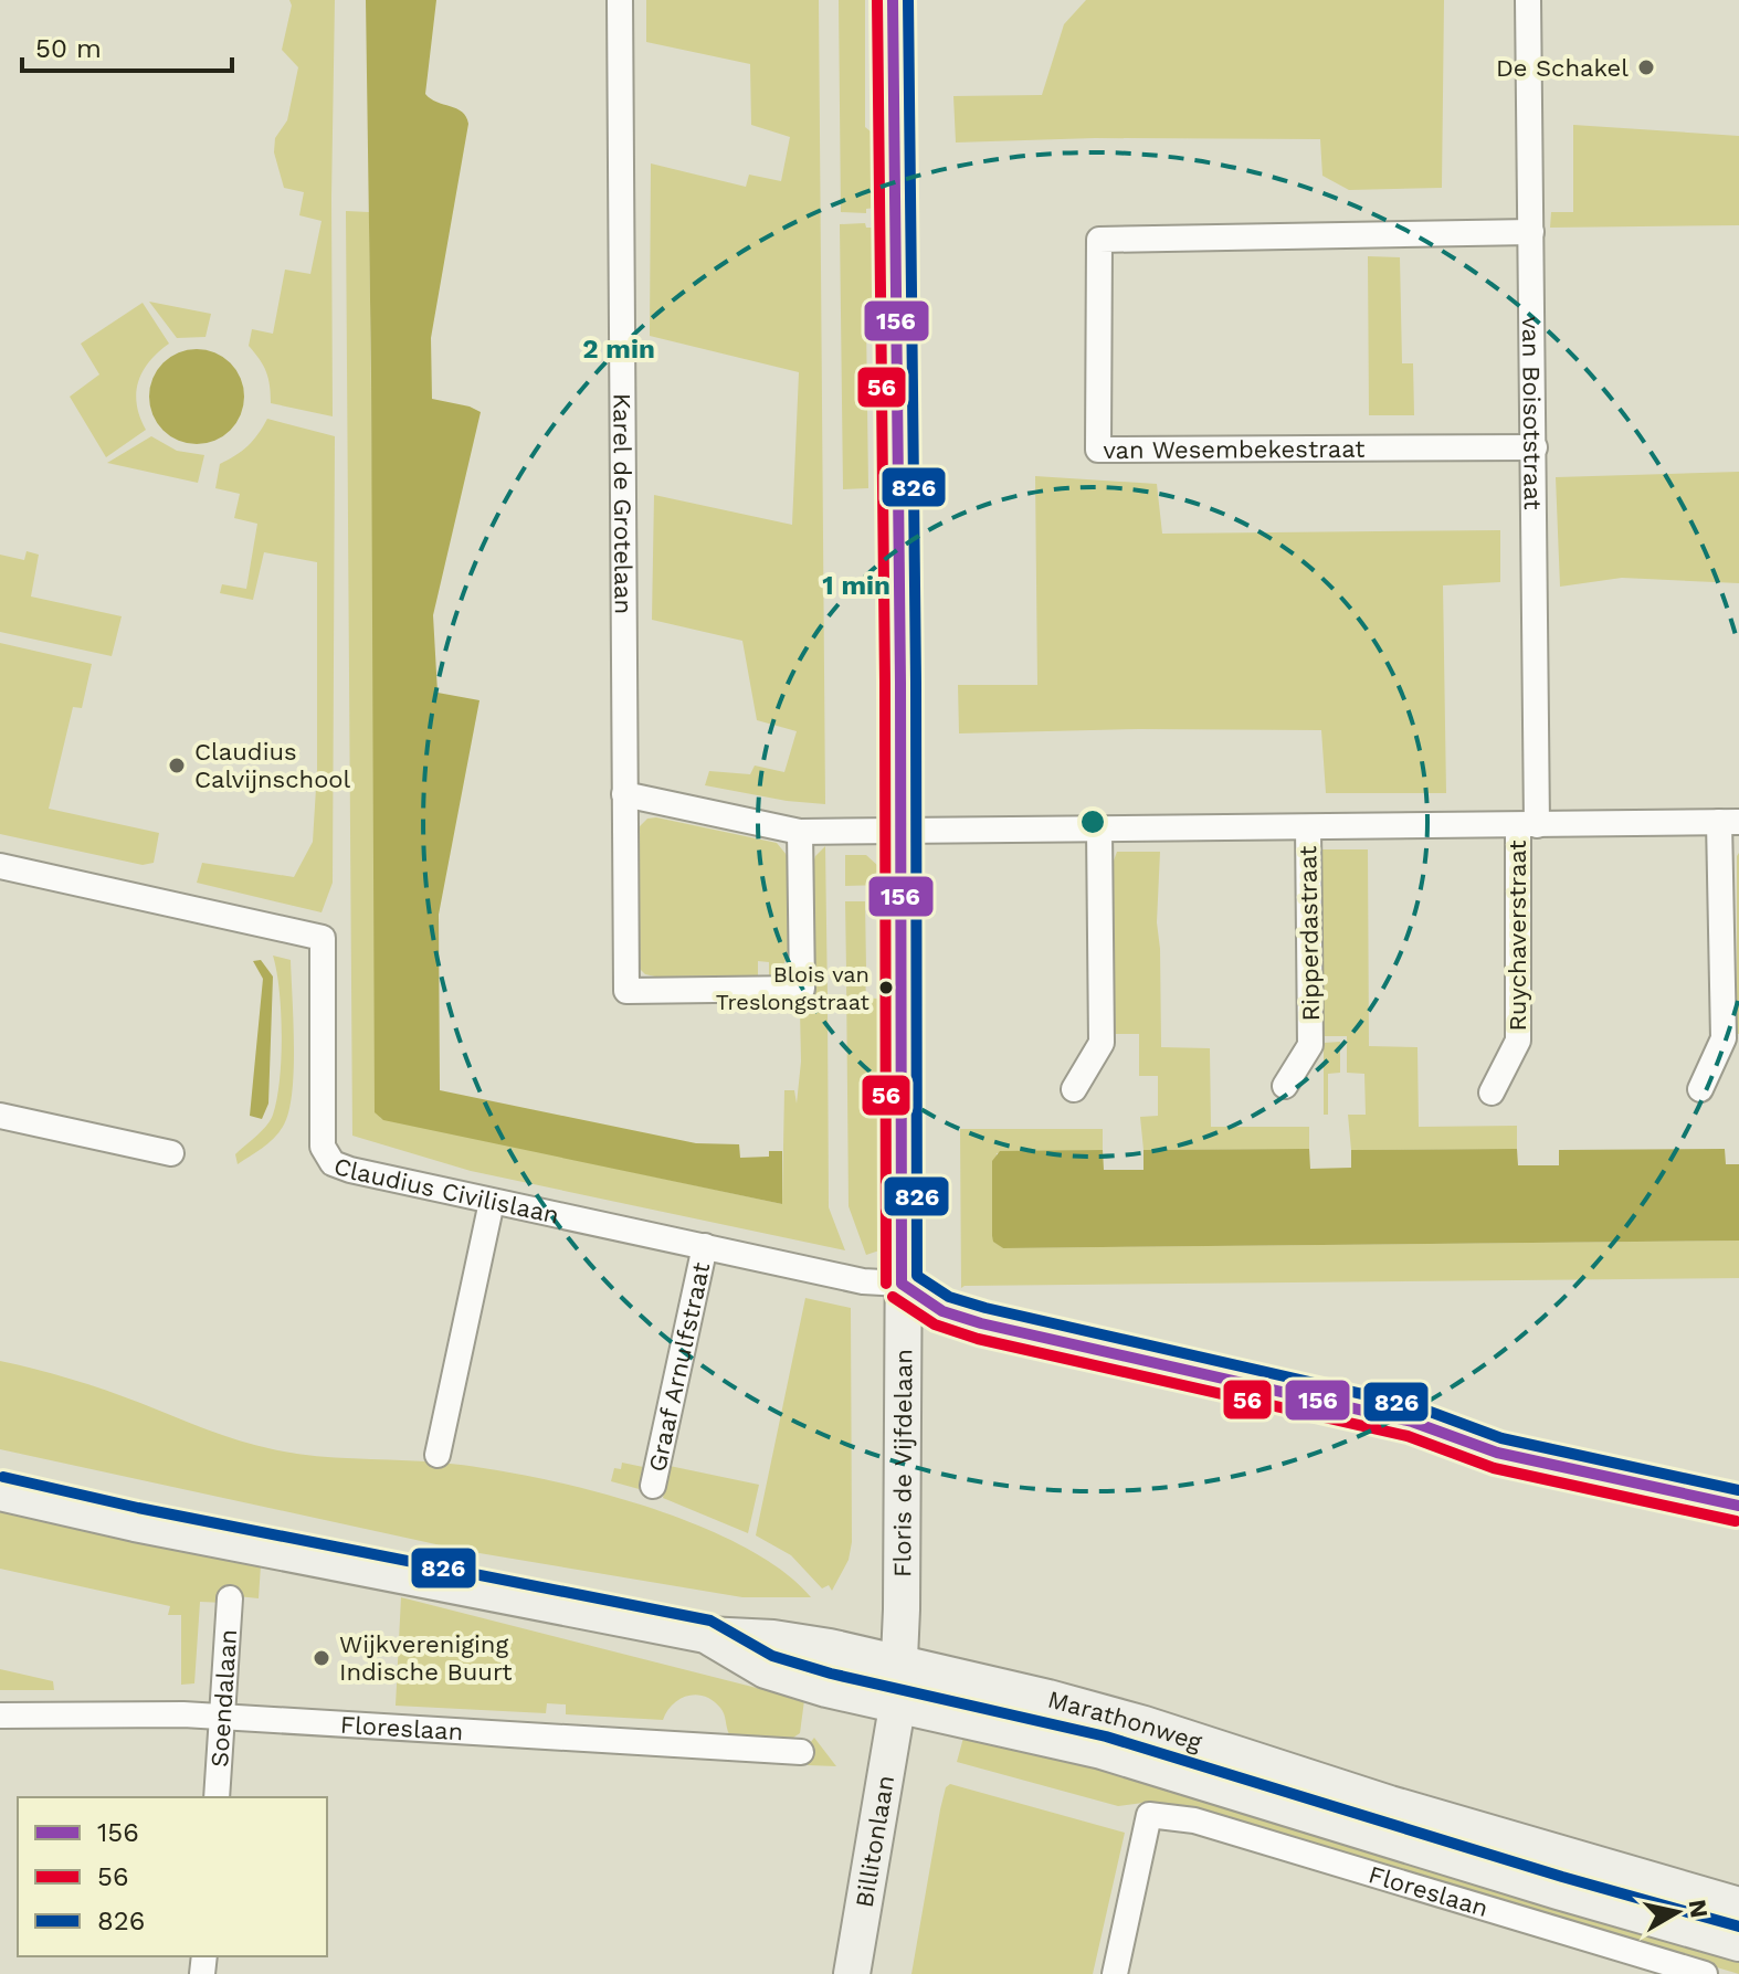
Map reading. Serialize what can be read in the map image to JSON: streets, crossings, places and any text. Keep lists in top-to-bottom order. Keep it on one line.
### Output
{"streets":{"main road":["Floris de Vijfdelaan","Marathonweg","Billitonlaan"],"street":["van Boisotstraat","van Wesembekestraat","Karel de Grotelaan","Ripperdastraat","Ruychaverstraat","Claudius Civilislaan","Graaf Arnulfstraat","Soendalaan","Floreslaan"]},"crossings":[["van Boisotstraat","van Wesembekestraat"],["van Boisotstraat","Ruychaverstraat"],["Claudius Civilislaan","Graaf Arnulfstraat"],["Claudius Civilislaan","Floris de Vijfdelaan"],["Floris de Vijfdelaan","Marathonweg"],["Floris de Vijfdelaan","Billitonlaan"],["Soendalaan","Floreslaan"],["Marathonweg","Billitonlaan"]],"places":["De Schakel","Claudius Calvijnschool","Blois van Treslongstraat","Wijkvereniging Indische Buurt"],"lines":["transit line 156","transit line 56","transit line 826"],"legend":["156","56","826"],"scale_bar":"50 m","north":"right","rings":["2 min","1 min"]}
